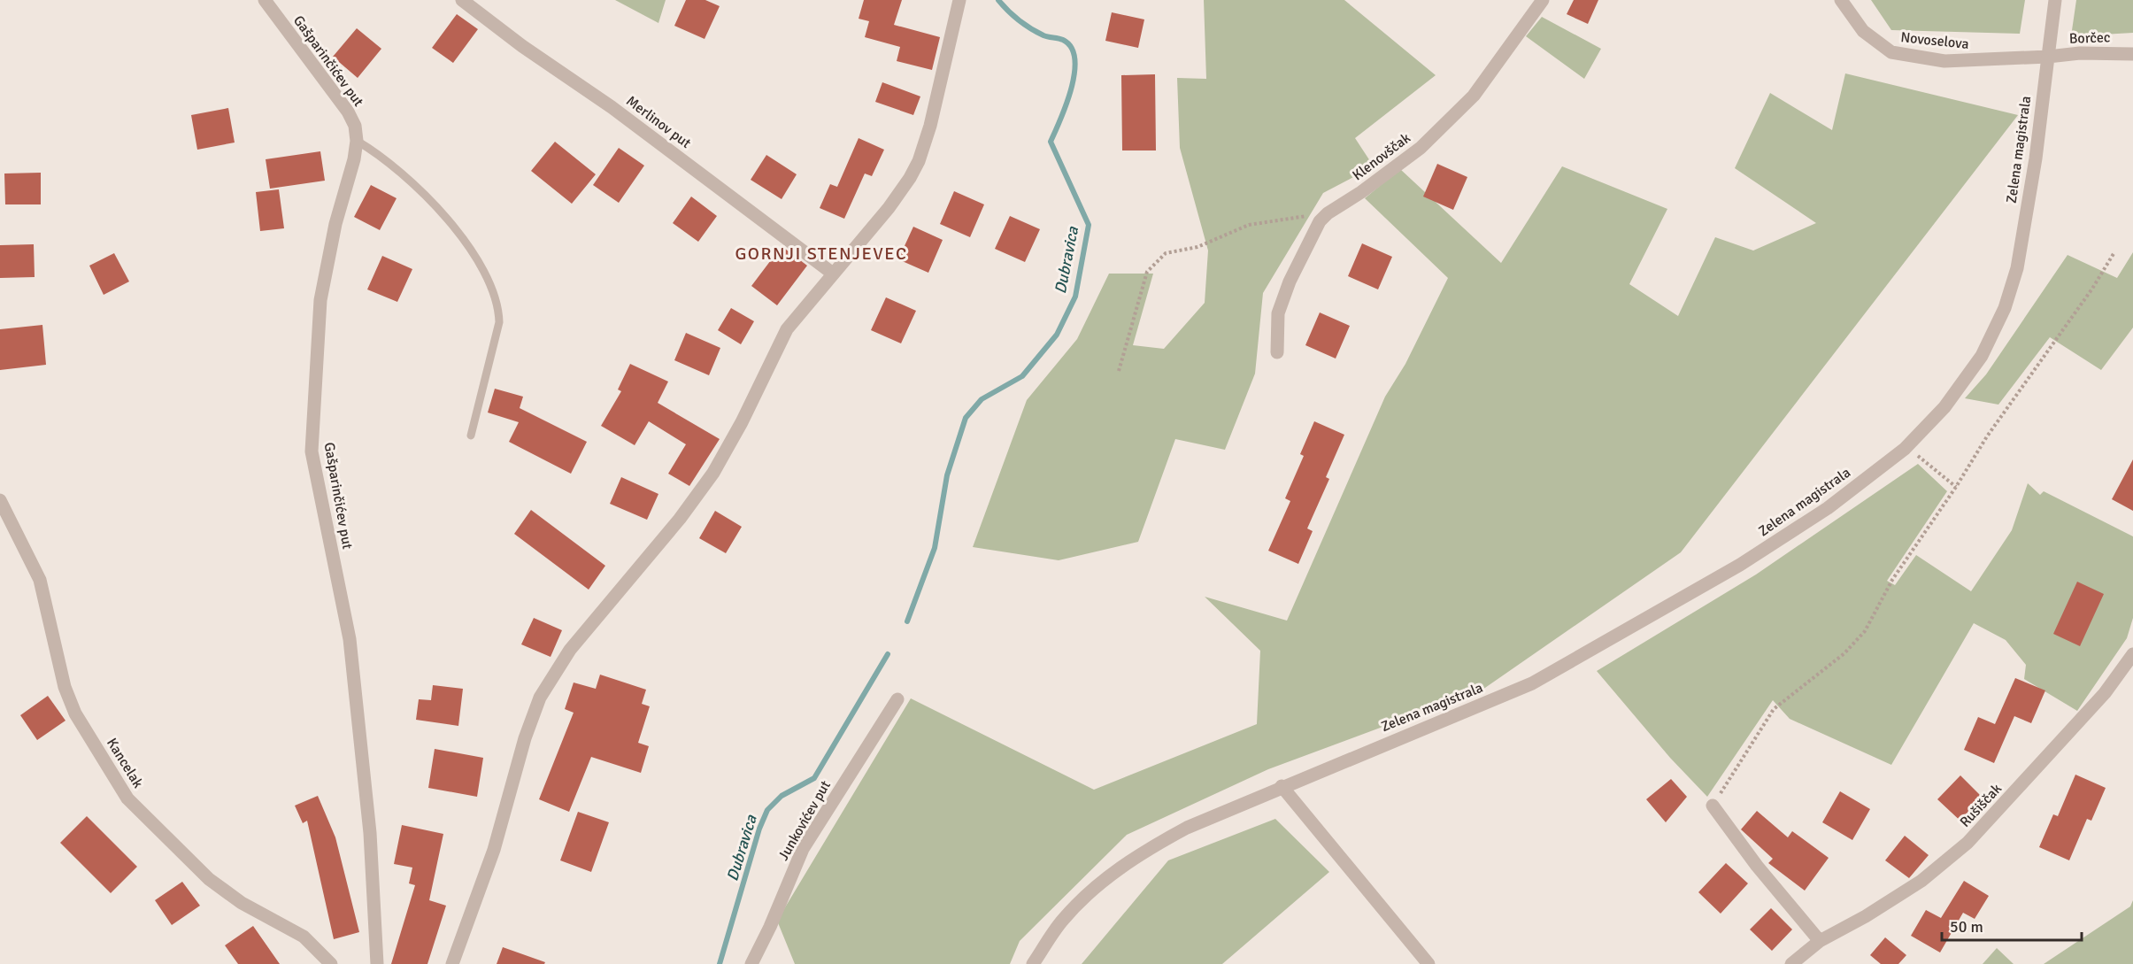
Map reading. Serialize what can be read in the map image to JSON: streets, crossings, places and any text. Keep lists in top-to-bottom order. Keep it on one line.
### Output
{"streets":{"street":["Borčec","Novoselova","Gašparinčićev put","Merlinov put","Zelena magistrala","Klenovščak","Kancelak","Rušiščak","Junkovićev put"]},"crossings":[["Borčec","Novoselova"],["Borčec","Zelena magistrala"],["Novoselova","Zelena magistrala"]],"districts":["GORNJI STENJEVEC"],"water":["Dubravica"],"scale_bar":"50 m"}
